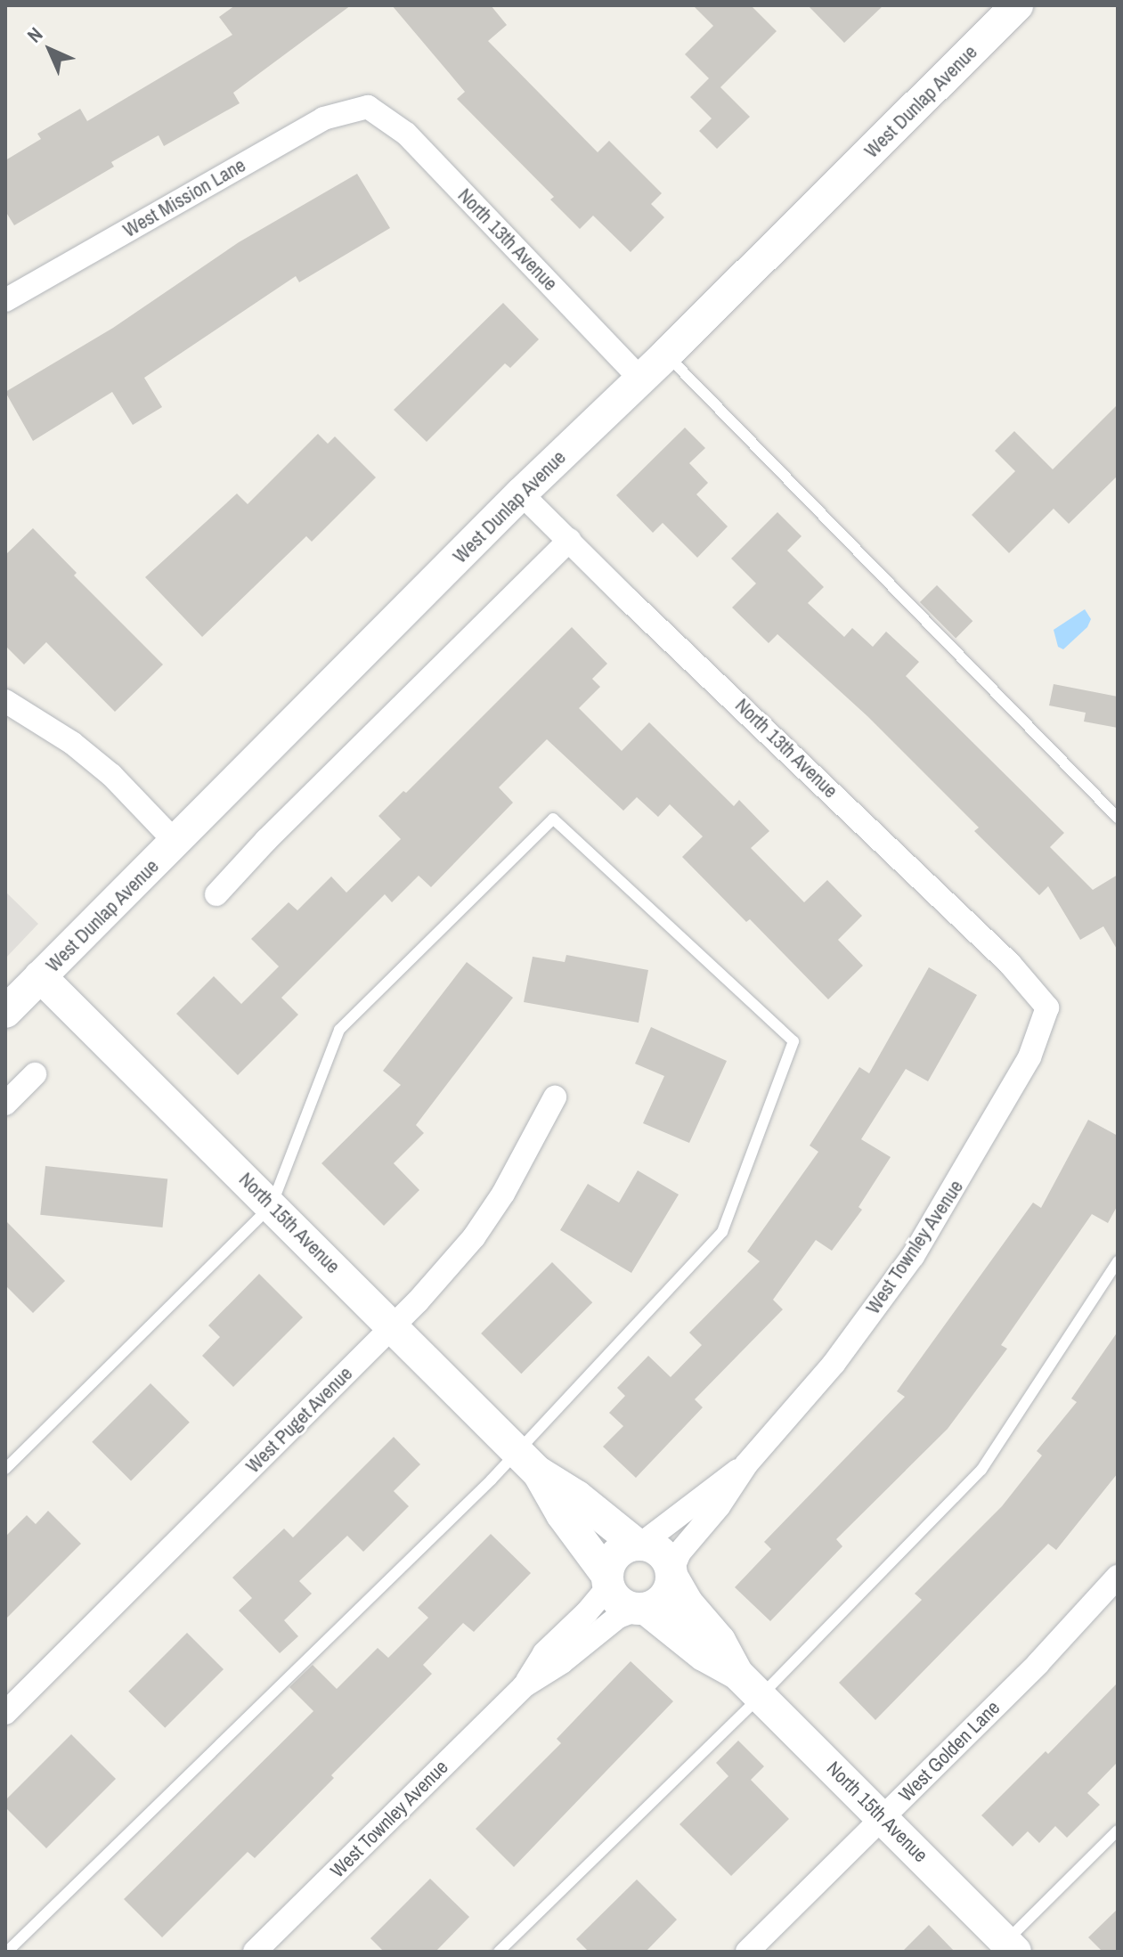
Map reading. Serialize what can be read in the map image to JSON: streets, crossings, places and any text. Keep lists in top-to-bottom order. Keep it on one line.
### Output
{"streets":{"street":["West Dunlap Avenue","West Mission Lane","North 13th Avenue","North 15th Avenue","West Townley Avenue","West Puget Avenue","West Golden Lane"]},"crossings":[["West Dunlap Avenue","North 13th Avenue"],["West Dunlap Avenue","North 15th Avenue"],["West Mission Lane","North 13th Avenue"],["North 13th Avenue","West Townley Avenue"],["North 15th Avenue","West Townley Avenue"],["North 15th Avenue","West Puget Avenue"],["North 15th Avenue","West Golden Lane"]],"north":"top left"}
